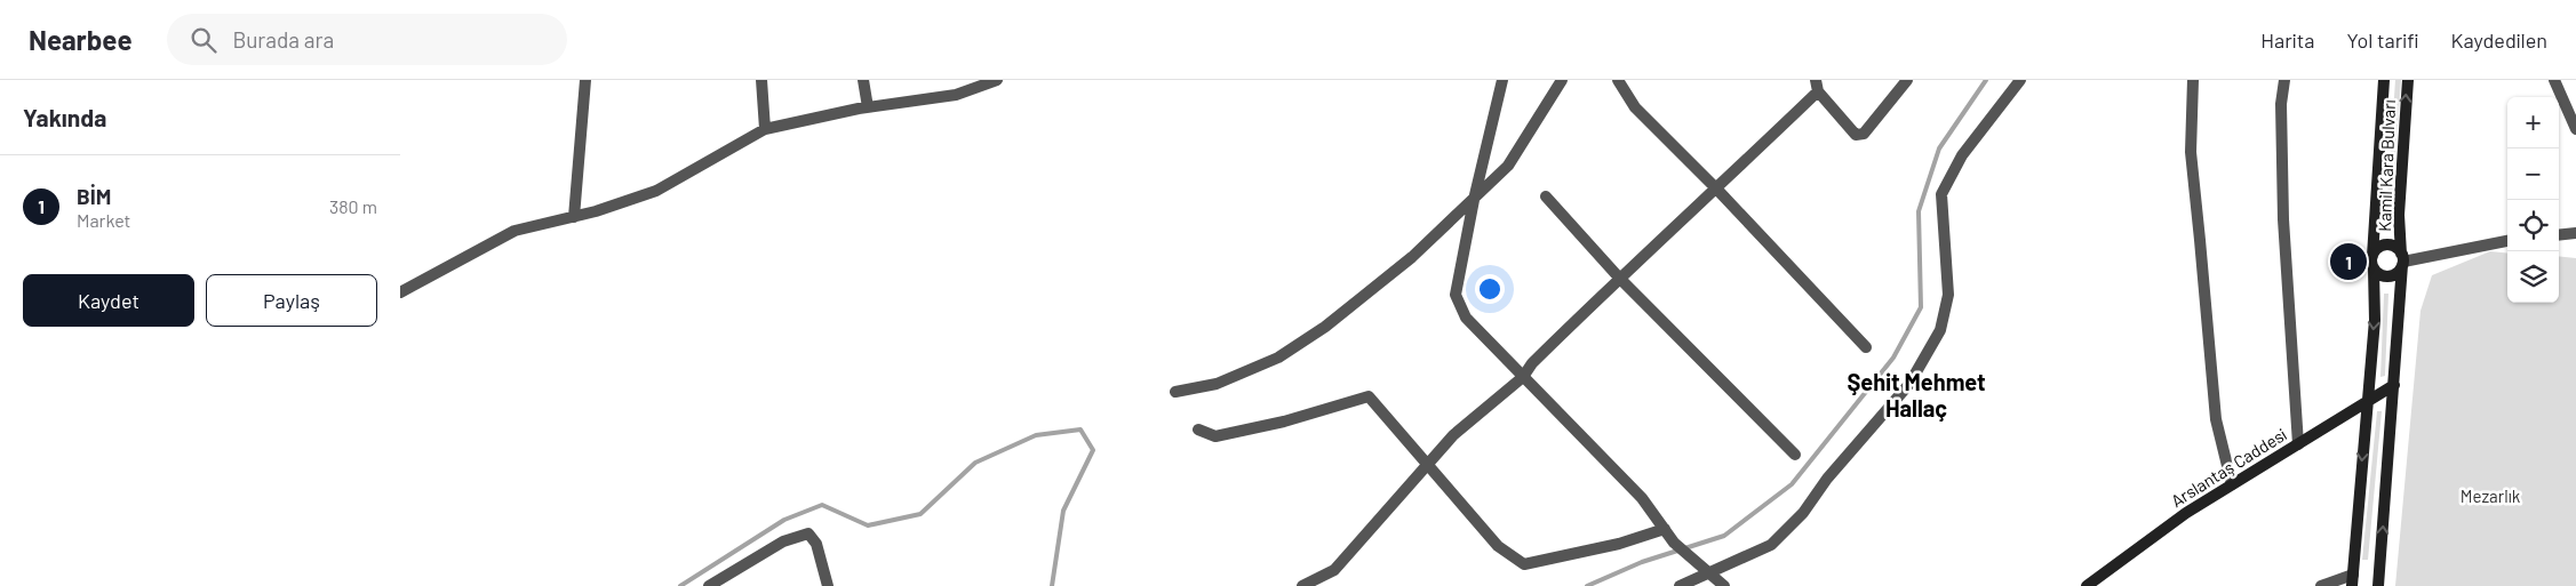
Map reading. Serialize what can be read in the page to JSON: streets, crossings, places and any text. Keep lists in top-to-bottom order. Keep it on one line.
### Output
{"streets":{"main road":["Kamil Kara Bulvarı","Arslantaş Caddesi"]},"crossings":[["Kamil Kara Bulvarı","Arslantaş Caddesi"]],"districts":["Şehit Mehmet Hallaç"],"parks":["Mezarlık"],"page":{"header":"Nearbee","search":"Burada ara","nav":["Harita","Yol tarifi","Kaydedilen"],"heading":"Yakında","map_buttons":["+","−"],"list":[{"mark":"1","name":"BİM","note":"Market","value":"380 m"}],"pins":"1","buttons":["Kaydet","Paylaş"]}}
